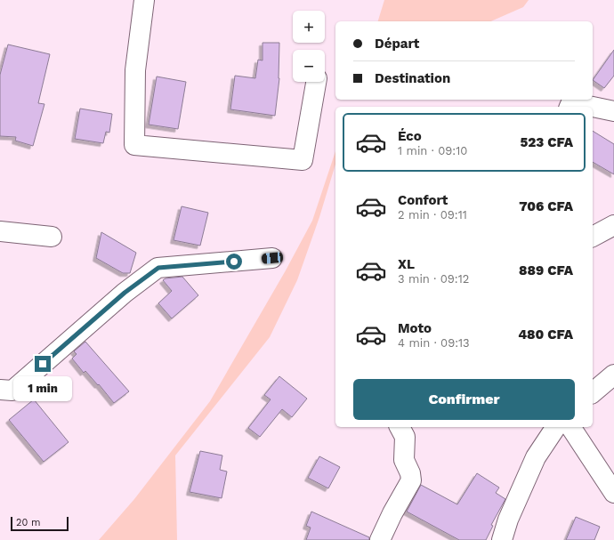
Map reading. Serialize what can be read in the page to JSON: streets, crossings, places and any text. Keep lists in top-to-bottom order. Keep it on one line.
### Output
{"scale_bar":"20 m","page":{"map_buttons":["+","−"],"banner":["Départ","Destination"],"list":[{"name":"Éco","note":"1 min · 09:10","value":"523 CFA"},{"name":"Confort","note":"2 min · 09:11","value":"706 CFA"},{"name":"XL","note":"3 min · 09:12","value":"889 CFA"},{"name":"Moto","note":"4 min · 09:13","value":"480 CFA"}],"buttons":"Confirmer","bubble":"1 min","scale":"20 m"}}
